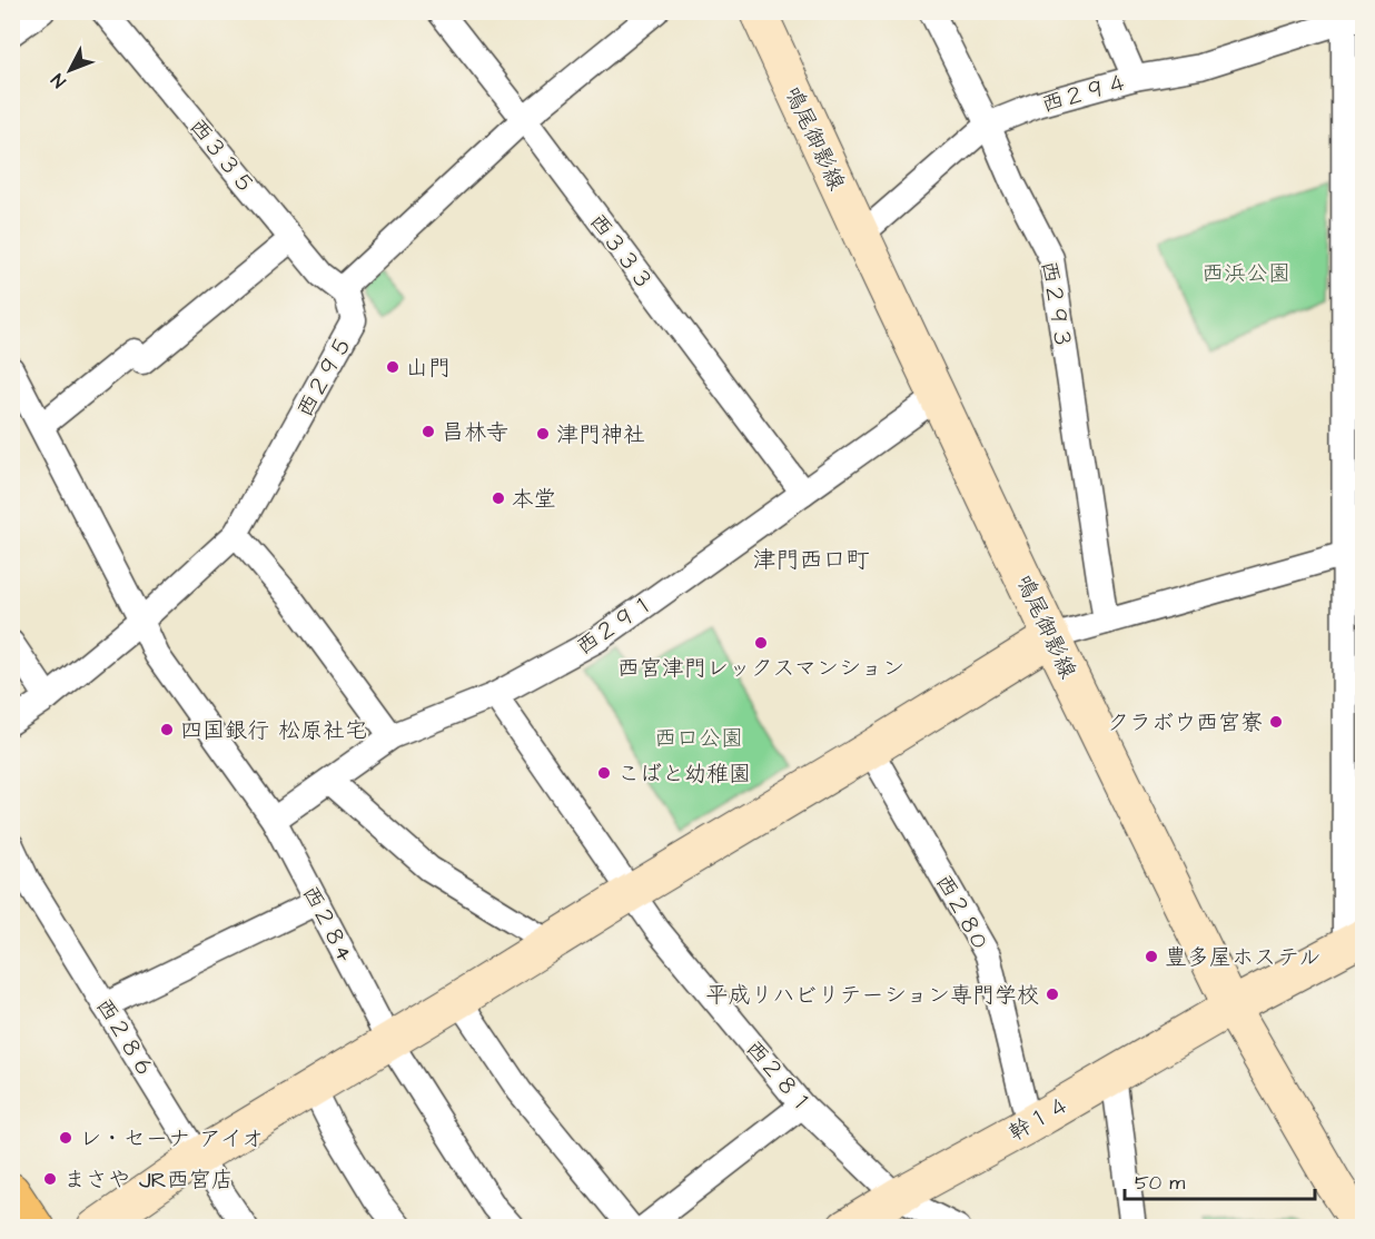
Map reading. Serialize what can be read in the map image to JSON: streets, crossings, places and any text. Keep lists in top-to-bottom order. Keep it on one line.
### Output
{"streets":{"street":["西２９４","鳴尾御影線","西３３５","西３３３","西２９３","西２９５","西２９１","西２８0","西２８4","西２８６","西２８１","幹１４"]},"crossings":[["西２９４","鳴尾御影線"],["西２９４","西２９３"],["鳴尾御影線","西２９１"],["鳴尾御影線","幹１４"],["西３３５","西２９５"],["西３３３","西２９１"],["西２９５","西２８4"],["西２９１","西２８4"],["西２９１","西２８１"],["西２８0","幹１４"],["西２８１","幹１４"]],"districts":["津門西口町"],"parks":["西浜公園","西口公園"],"places":["山門","昌林寺","津門神社","本堂","西宮津門レックスマンション","クラボウ西宮寮","四国銀行 松原社宅","こばと幼稚園","豊多屋ホステル","平成リハビリテーション専門学校","レ・セーナ アイオ","まさや JR西宮店"],"scale_bar":"50 m","north":"bottom left"}
